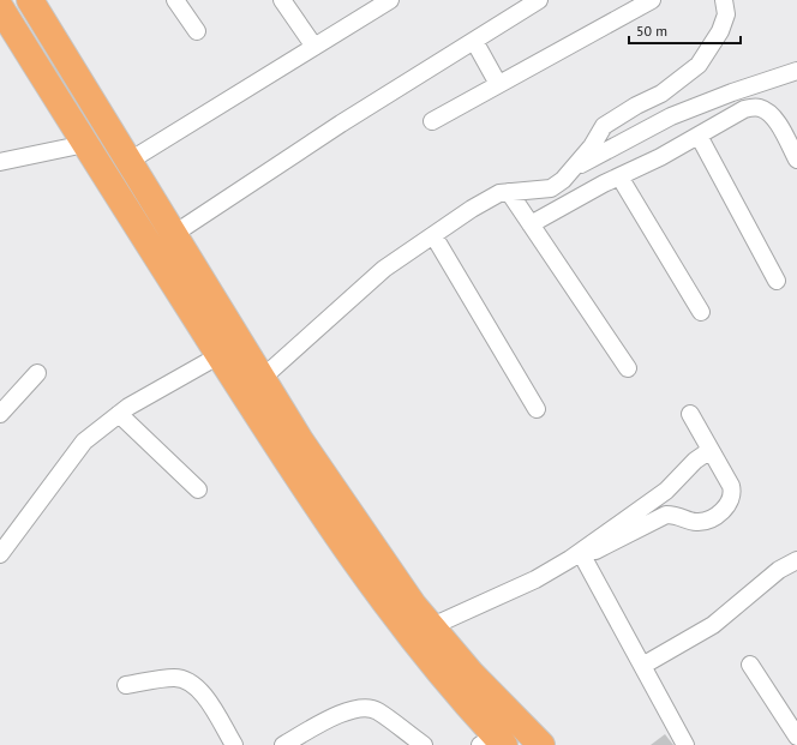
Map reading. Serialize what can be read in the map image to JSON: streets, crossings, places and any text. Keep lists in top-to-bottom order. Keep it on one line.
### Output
{"scale_bar":"50 m"}
